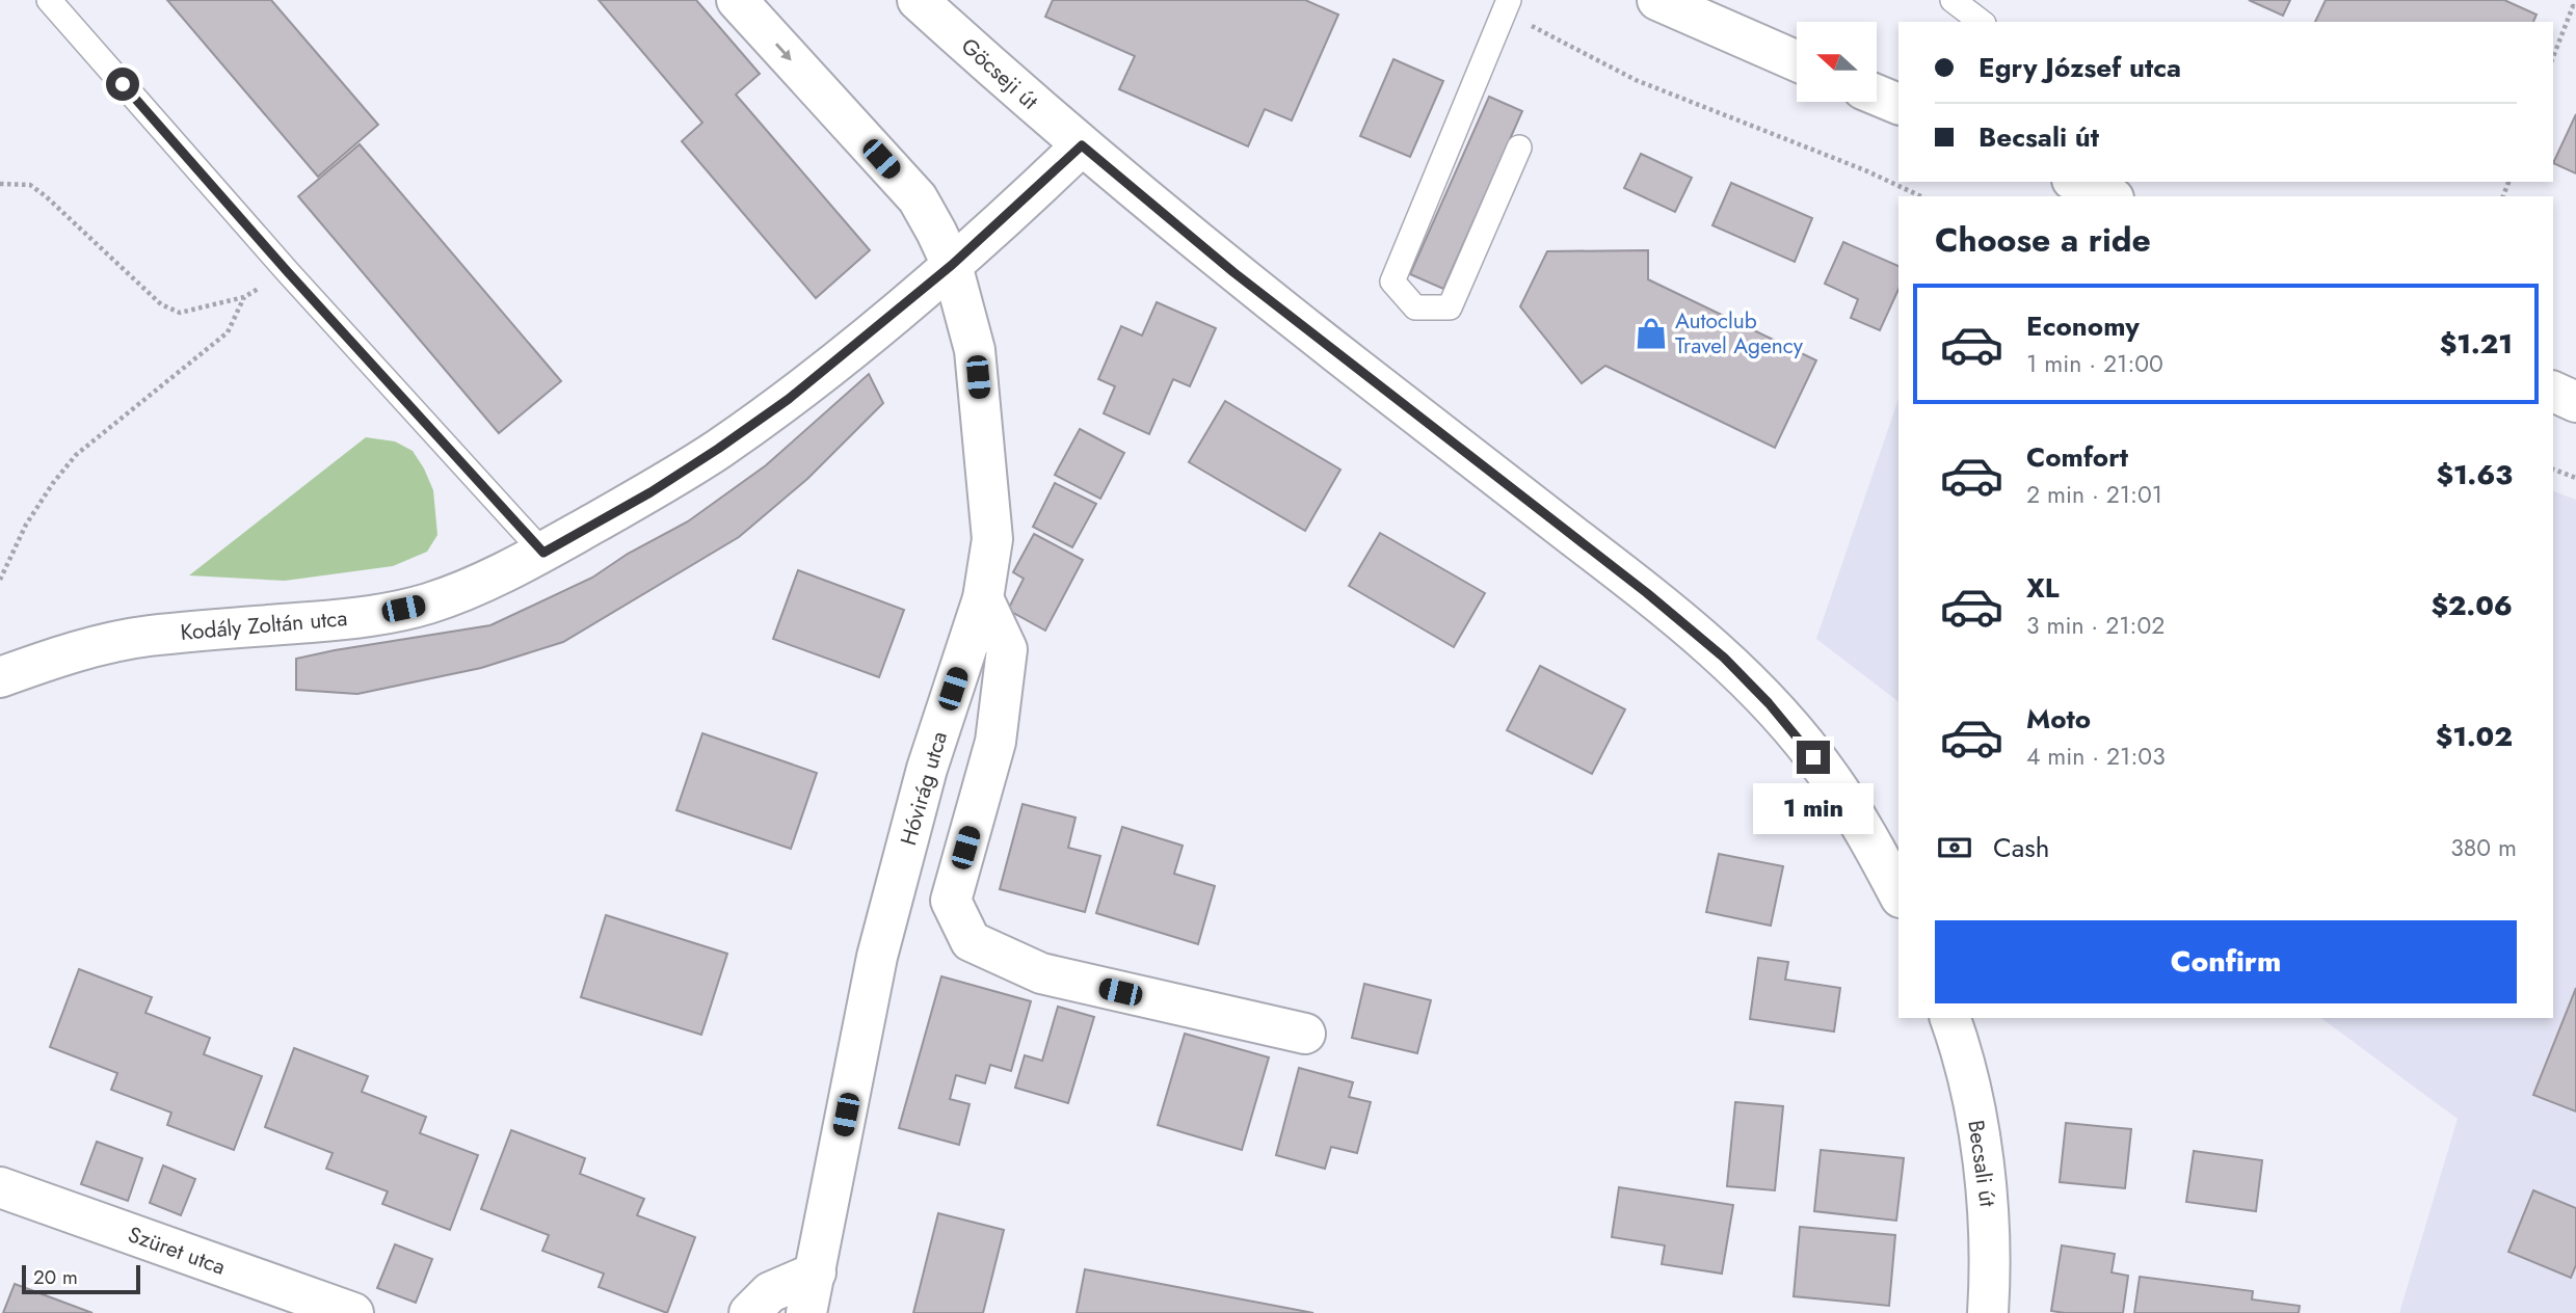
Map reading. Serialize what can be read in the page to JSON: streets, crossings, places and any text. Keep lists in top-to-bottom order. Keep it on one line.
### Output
{"streets":{"street":["Göcseji út","Kodály Zoltán utca","Hóvirág utca","Becsali út","Szüret utca"]},"crossings":[["Göcseji út","Kodály Zoltán utca"],["Kodály Zoltán utca","Hóvirág utca"]],"places":{"shop":["Autoclub Travel Agency"]},"scale_bar":"20 m","north":"left","page":{"banner":["Egry József utca","Becsali út"],"heading":"Choose a ride","list":[{"name":"Economy","note":"1 min · 21:00","value":"$1.21"},{"name":"Comfort","note":"2 min · 21:01","value":"$1.63"},{"name":"XL","note":"3 min · 21:02","value":"$2.06"},{"name":"Moto","note":"4 min · 21:03","value":"$1.02"}],"bubble":"1 min","pay":["Cash","380 m"],"buttons":"Confirm","scale":"20 m"}}
